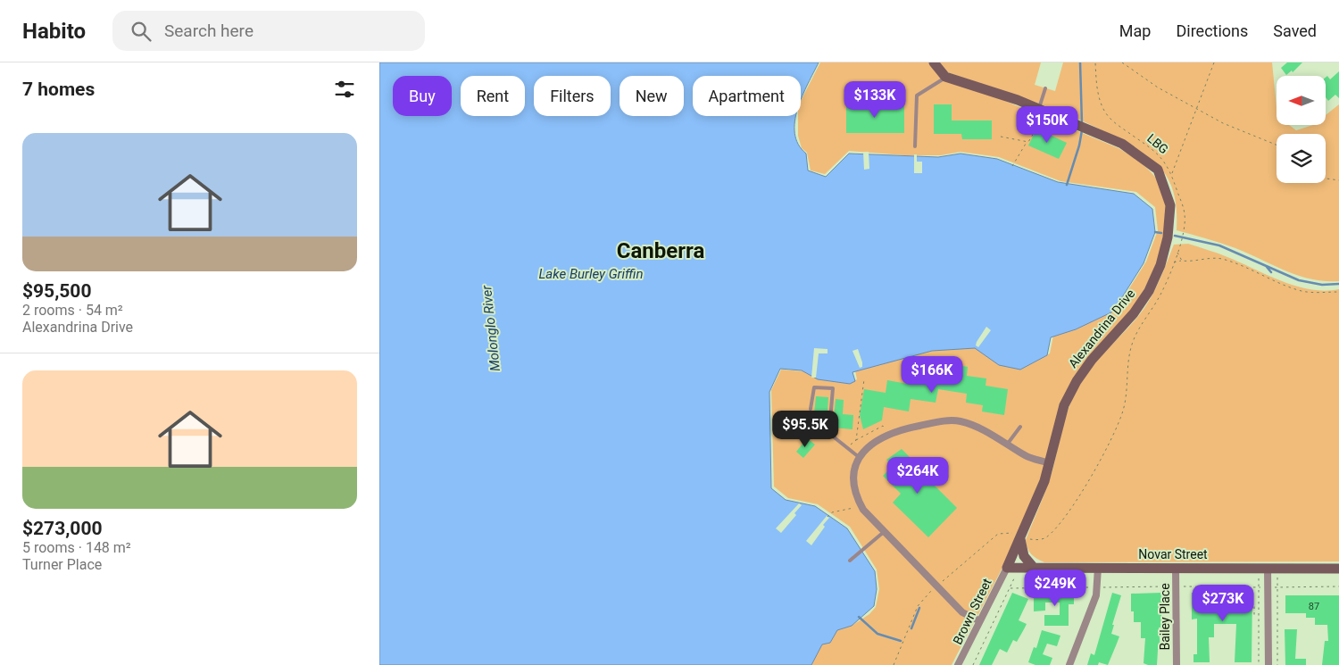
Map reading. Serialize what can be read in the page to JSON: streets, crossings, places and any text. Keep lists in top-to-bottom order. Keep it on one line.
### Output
{"streets":{"main road":["Alexandrina Drive","Novar Street"],"street":["Brown Street","Bailey Place"],"path":["LBG"]},"crossings":[["Alexandrina Drive","Novar Street"],["Alexandrina Drive","Brown Street"],["Novar Street","Brown Street"],["Novar Street","Bailey Place"]],"districts":["Canberra"],"water":["Lake Burley Griffin","Molonglo River"],"house_numbers":["87"],"north":"left","page":{"header":"Habito","search":"Search here","nav":["Map","Directions","Saved"],"heading":"7 homes","chip":["Buy","Rent","Filters","New","Apartment"],"price":["$133K","$150K","$166K","$95.5K","$264K","$249K","$273K"],"list":[{"name":"$95,500","note":"2 rooms · 54 m² · Alexandrina Drive"},{"name":"$273,000","note":"5 rooms · 148 m² · Turner Place"}]}}
